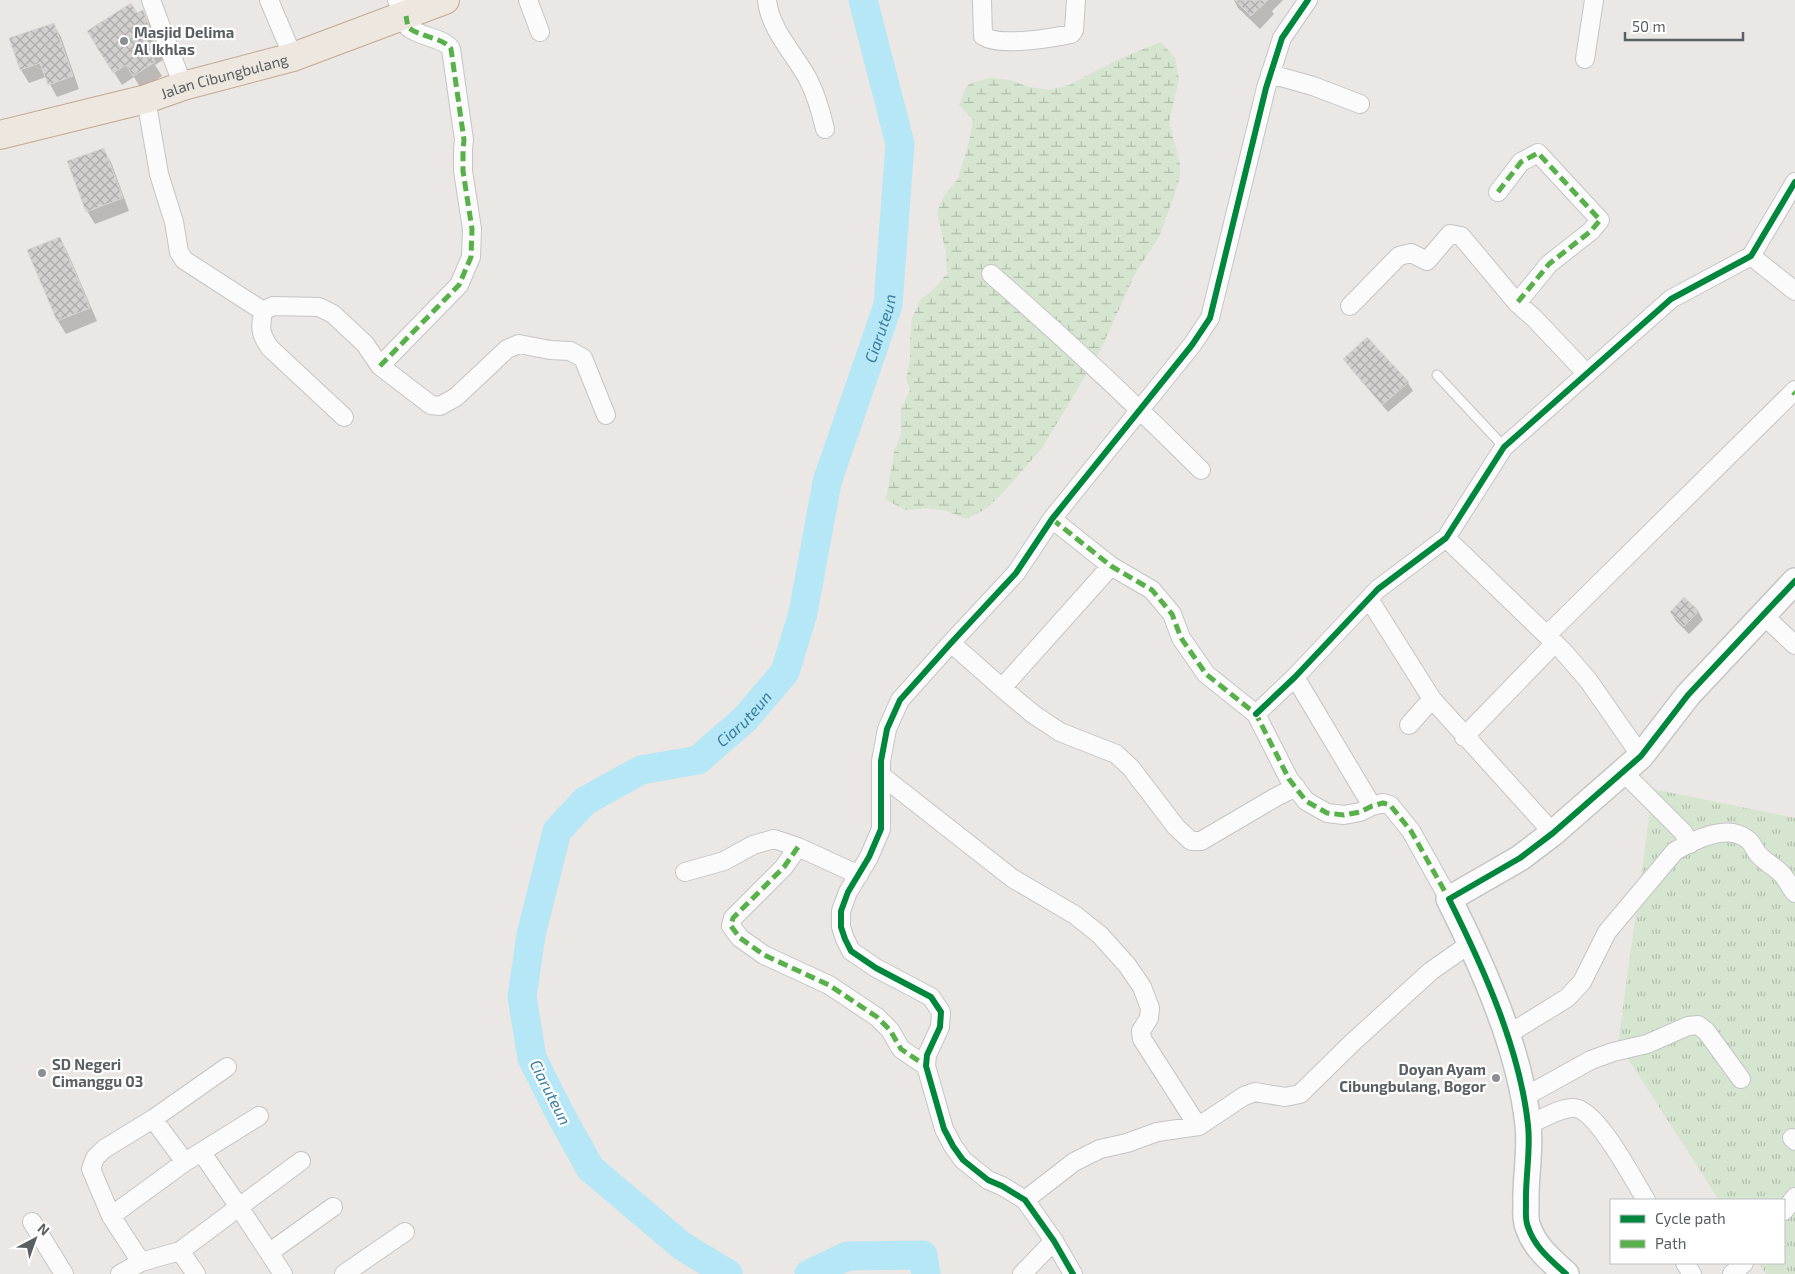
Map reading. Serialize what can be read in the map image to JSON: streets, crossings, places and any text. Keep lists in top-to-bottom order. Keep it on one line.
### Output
{"streets":{"highway":["Jalan Cibungbulang"]},"water":["Ciaruteun"],"places":["Masjid Delima Al Ikhlas","SD Negeri Cimanggu 03","Doyan Ayam Cibungbulang, Bogor"],"legend":["Cycle path","Path"],"scale_bar":"50 m","north":"top right"}
